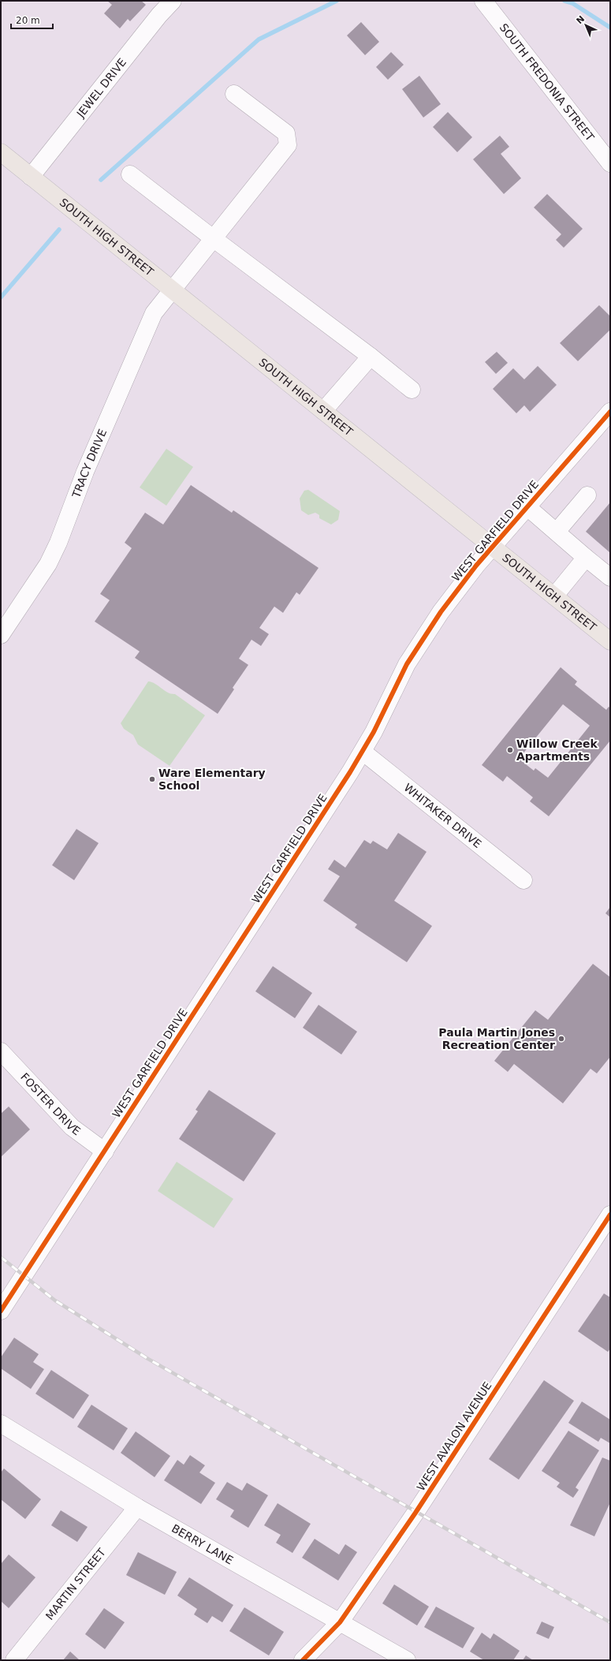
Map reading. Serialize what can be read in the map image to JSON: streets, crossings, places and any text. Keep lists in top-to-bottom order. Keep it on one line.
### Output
{"streets":{"main road":["SOUTH HIGH STREET"],"street":["SOUTH FREDONIA STREET","JEWEL DRIVE","TRACY DRIVE","WEST GARFIELD DRIVE","WHITAKER DRIVE","FOSTER DRIVE","WEST AVALON AVENUE","BERRY LANE","MARTIN STREET"]},"crossings":[["JEWEL DRIVE","SOUTH HIGH STREET"],["SOUTH HIGH STREET","TRACY DRIVE"],["SOUTH HIGH STREET","WEST GARFIELD DRIVE"],["WEST GARFIELD DRIVE","WHITAKER DRIVE"],["WEST GARFIELD DRIVE","FOSTER DRIVE"],["WEST AVALON AVENUE","BERRY LANE"],["BERRY LANE","MARTIN STREET"]],"places":["Willow Creek Apartments","Ware Elementary School","Paula Martin Jones Recreation Center"],"scale_bar":"20 m","north":"top left"}
